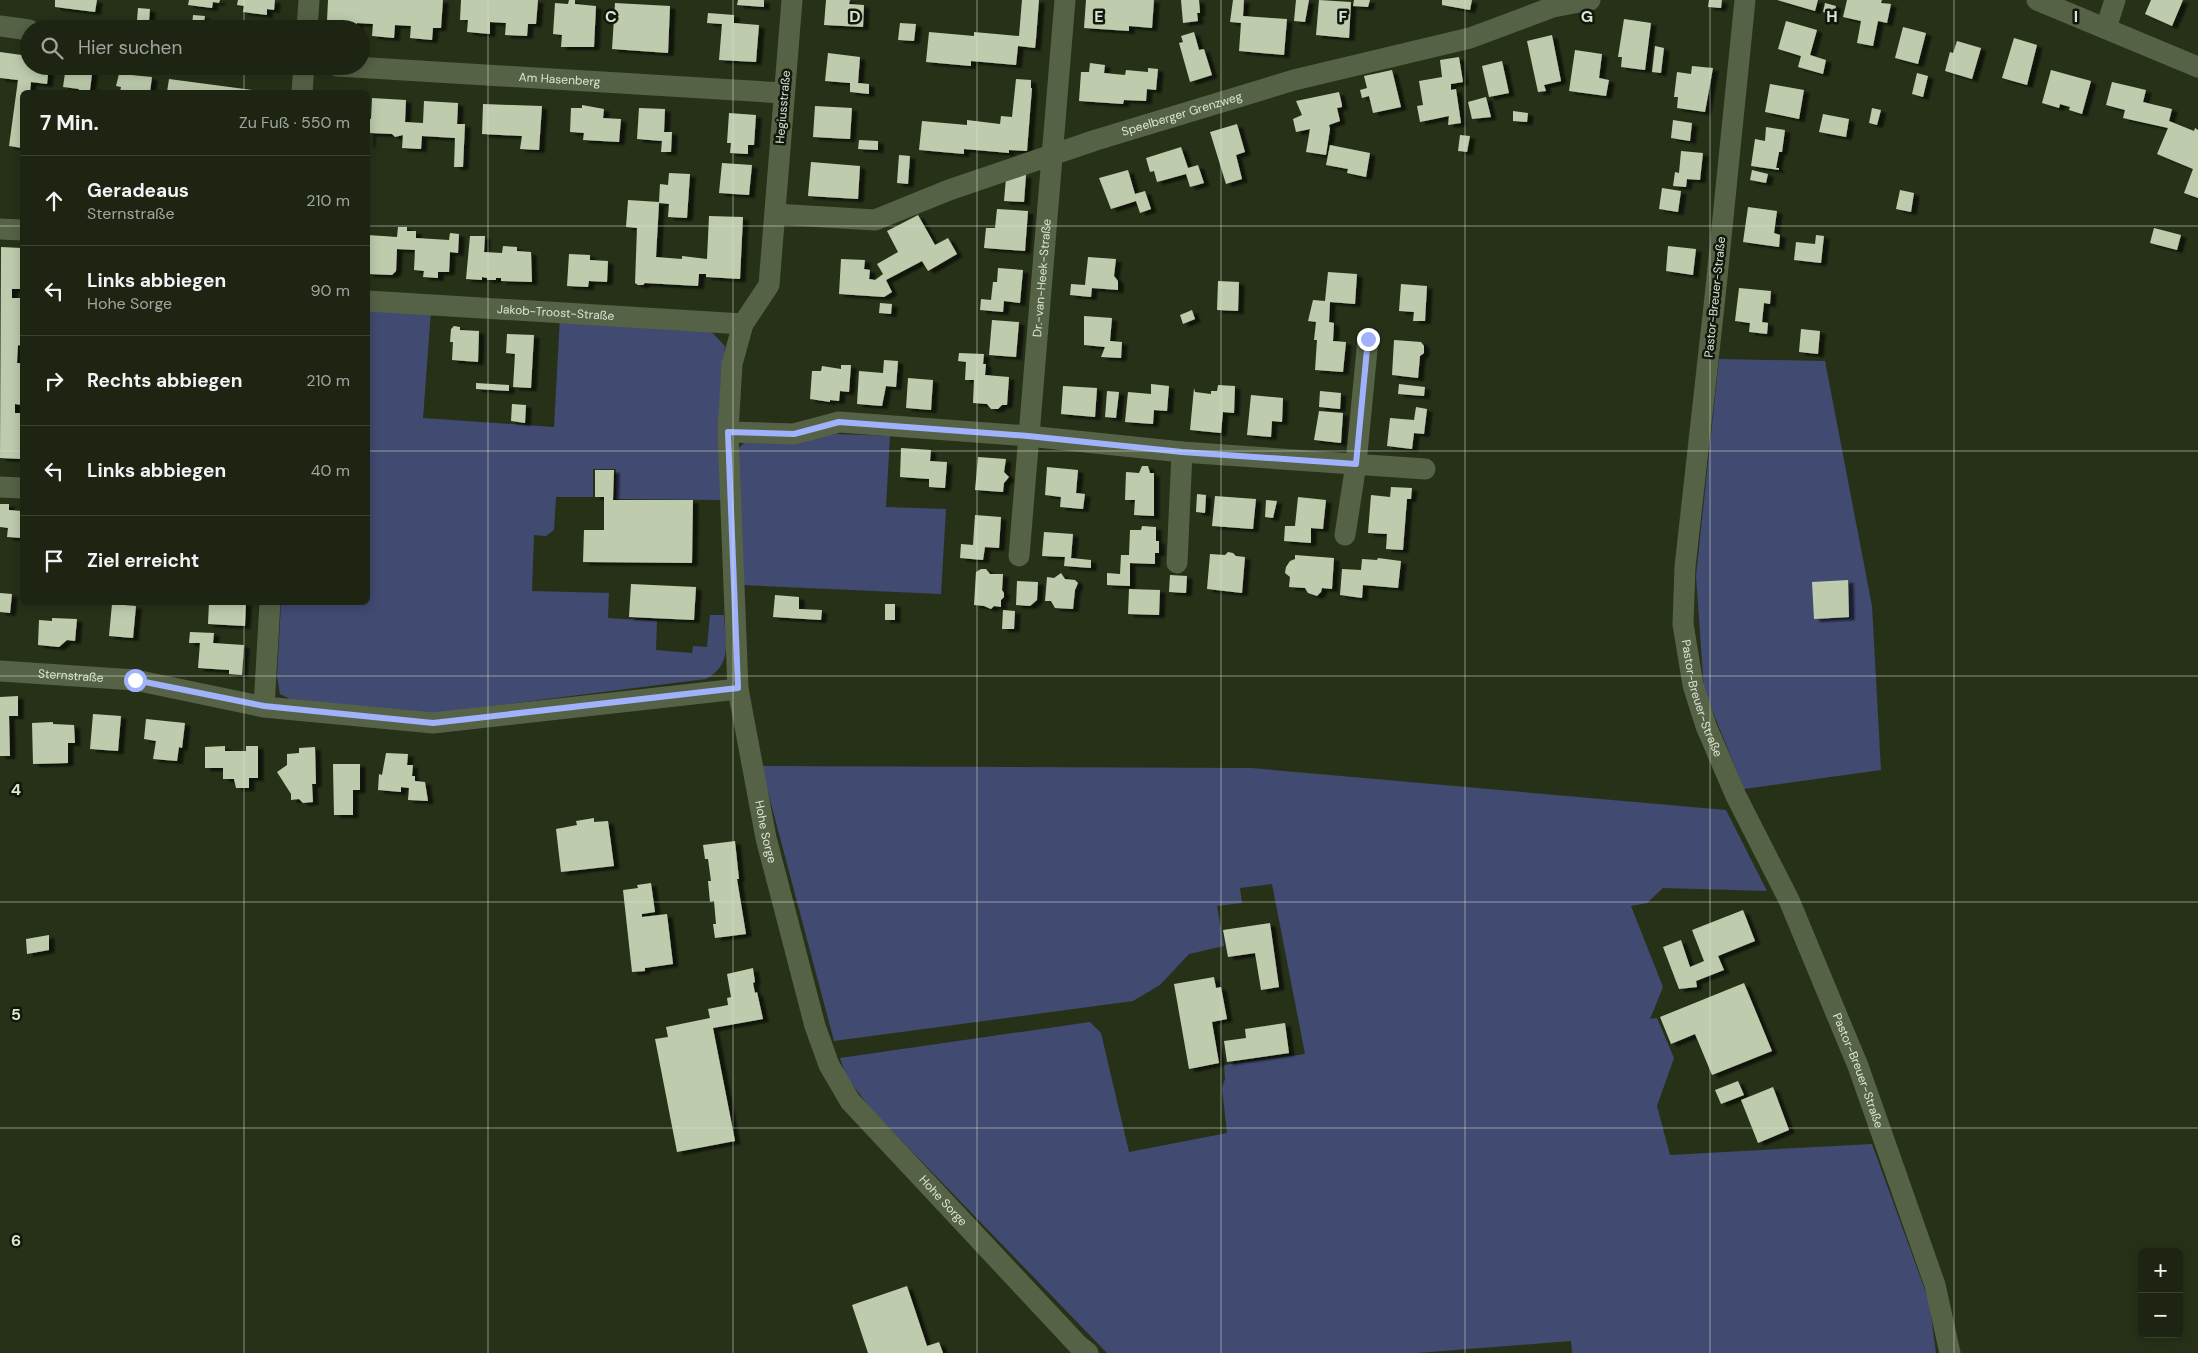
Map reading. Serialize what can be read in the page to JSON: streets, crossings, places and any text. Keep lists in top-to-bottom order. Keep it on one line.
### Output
{"streets":{"street":["Am Hasenberg","Hegiusstraße","Speelberger Grenzweg","Dr.-van-Heek-Straße","Pastor-Breuer-Straße","Jakob-Troost-Straße","Sternstraße","Hohe Sorge"]},"crossings":[["Am Hasenberg","Hegiusstraße"],["Hegiusstraße","Speelberger Grenzweg"],["Hegiusstraße","Hohe Sorge"],["Speelberger Grenzweg","Dr.-van-Heek-Straße"],["Speelberger Grenzweg","Hohe Sorge"],["Jakob-Troost-Straße","Hohe Sorge"],["Sternstraße","Hohe Sorge"]],"page":{"search":"Hier suchen","heading":["7 Min.","Zu Fuß · 550 m"],"list":[["Geradeaus","Sternstraße","210 m"],["Links abbiegen","Hohe Sorge","90 m"],["Rechts abbiegen","210 m"],["Links abbiegen","40 m"],"Ziel erreicht"],"map_buttons":["+","−"]},"grid":{"columns":["C","D","E","F","G","H","I"],"rows":["4","5","6"]}}
